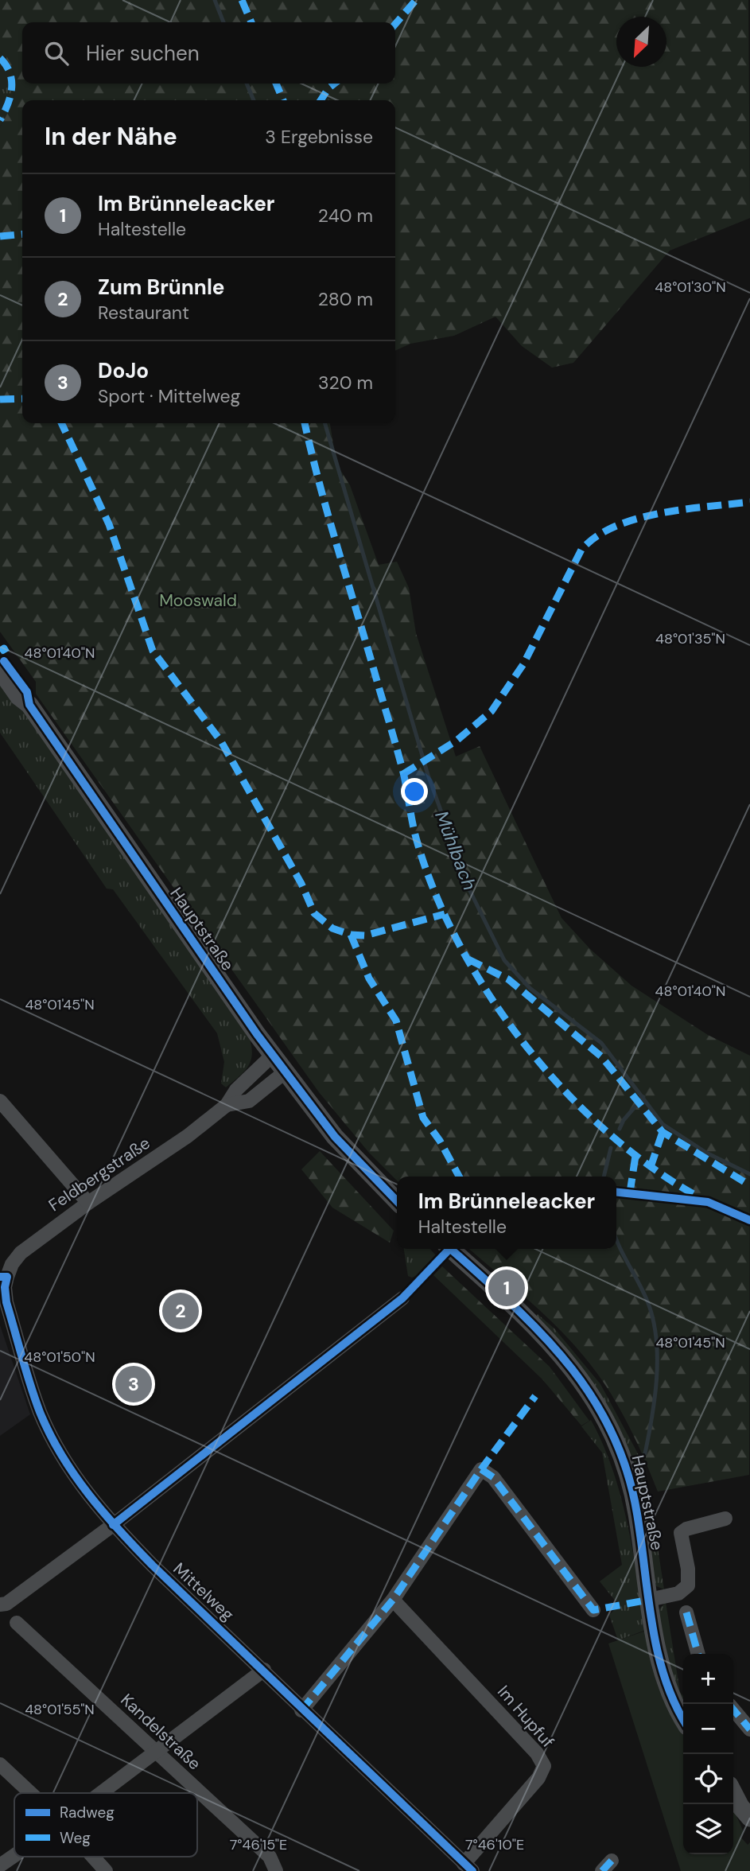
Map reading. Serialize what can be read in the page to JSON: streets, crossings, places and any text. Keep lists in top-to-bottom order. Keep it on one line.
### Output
{"streets":{"street":["Hauptstraße","Feldbergstraße","Mittelweg","Im Hupfuf","Kandelstraße"]},"crossings":[["Hauptstraße","Feldbergstraße"],["Feldbergstraße","Mittelweg"],["Mittelweg","Im Hupfuf"]],"water":["Mühlbach"],"parks":["Mooswald"],"legend":["Radweg","Weg"],"north":"bottom left","page":{"search":"Hier suchen","heading":["In der Nähe","3 Ergebnisse"],"list":[{"mark":"1","name":"Im Brünneleacker","note":"Haltestelle","value":"240 m"},{"mark":"2","name":"Zum Brünnle","note":"Restaurant","value":"280 m"},{"mark":"3","name":"DoJo","note":"Sport · Mittelweg","value":"320 m"}],"popup":["Im Brünneleacker","Haltestelle"],"pins":["1","2","3"],"map_buttons":["+","−"]},"coordinates":["48°01'30\"N","48°01'35\"N","48°01'40\"N","48°01'45\"N","48°01'50\"N","48°01'55\"N","7°46'15\"E","7°46'10\"E"]}
